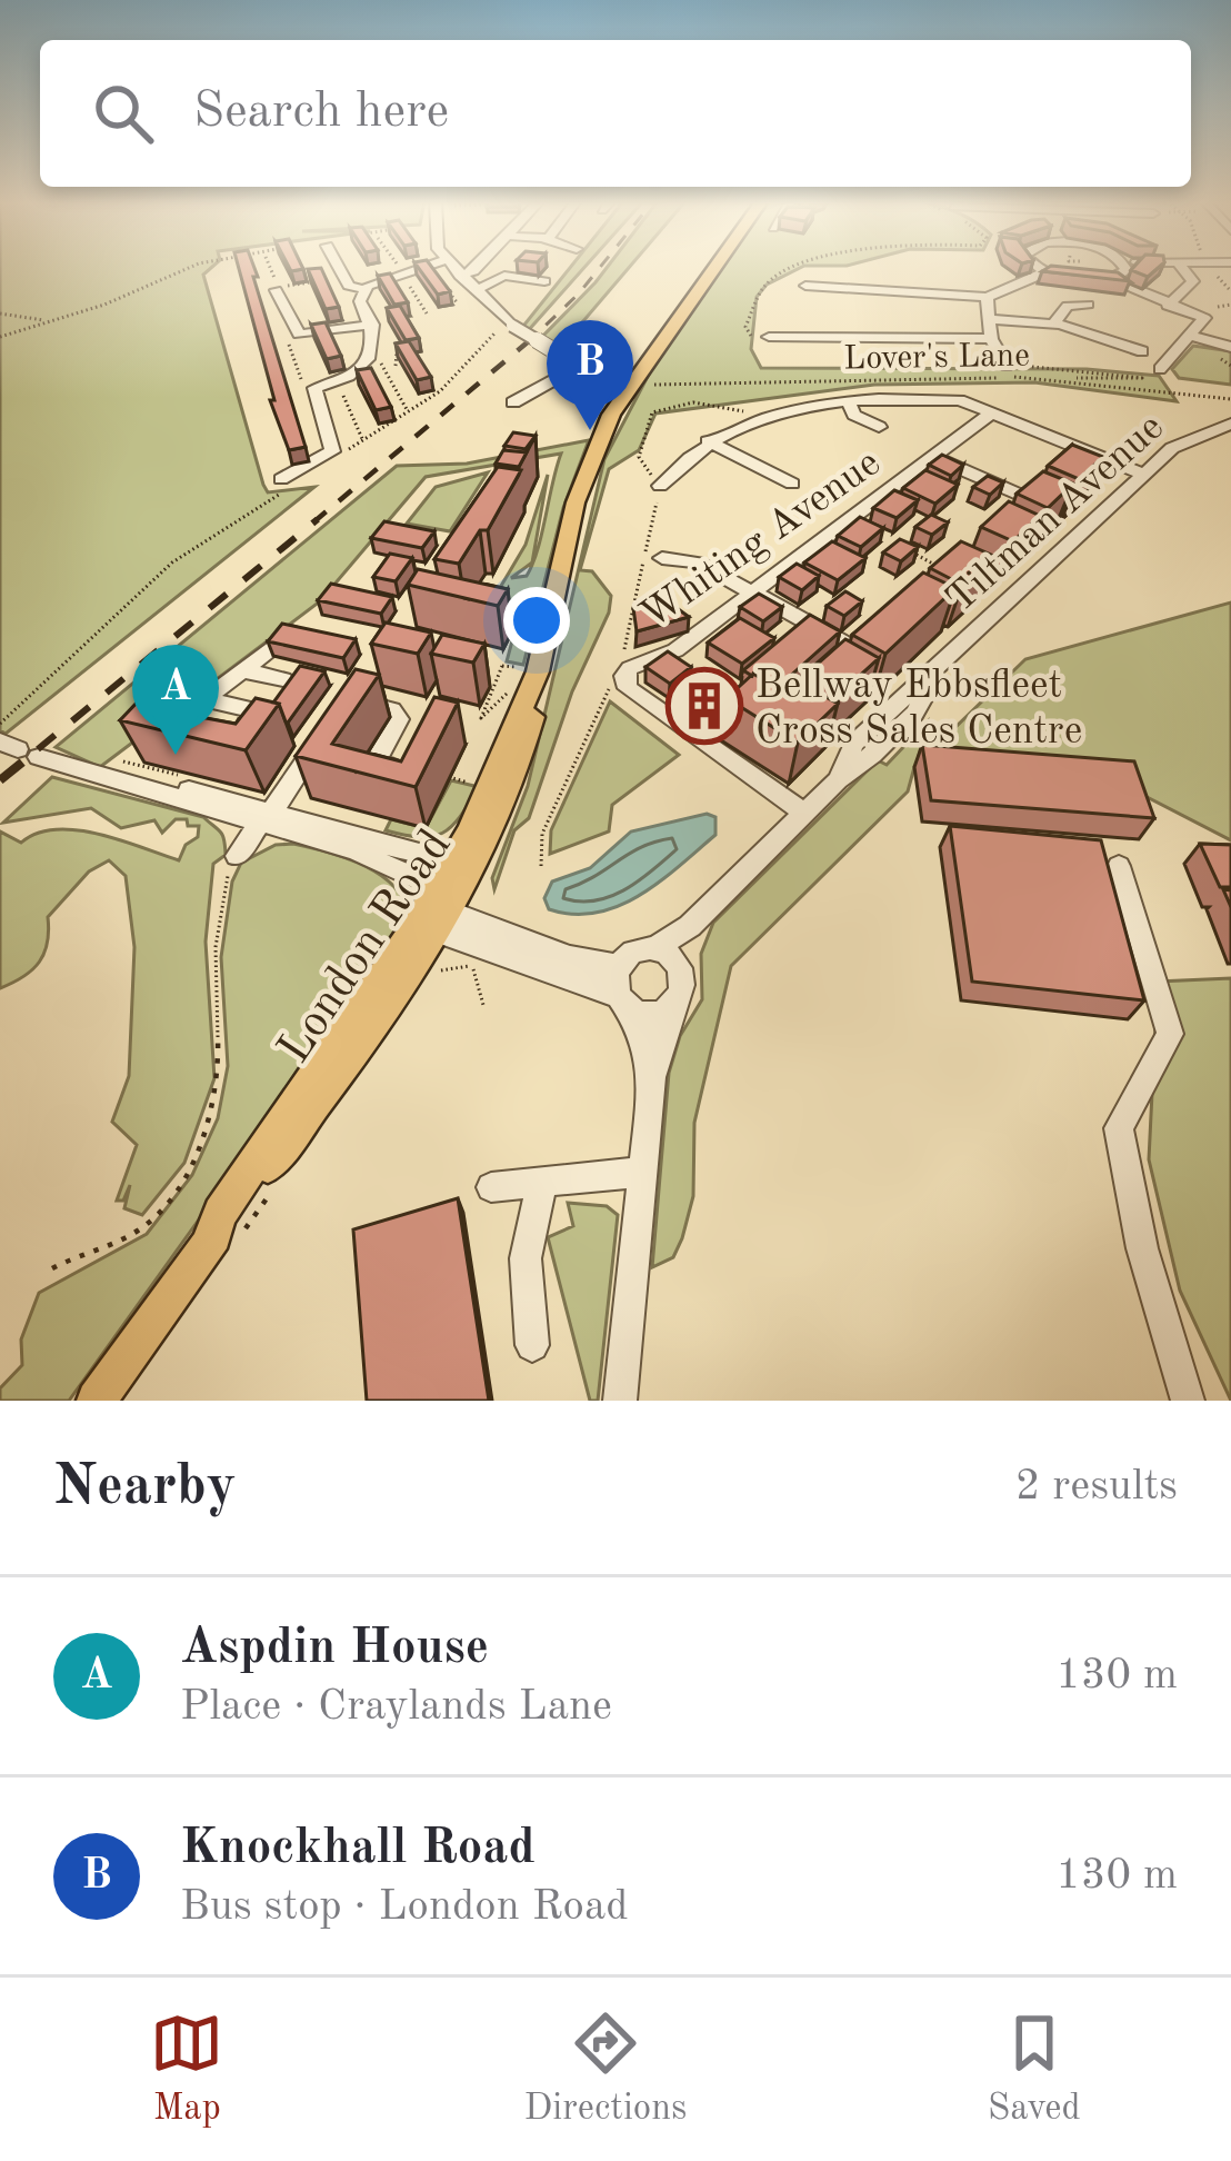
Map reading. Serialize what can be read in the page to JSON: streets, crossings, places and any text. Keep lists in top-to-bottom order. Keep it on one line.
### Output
{"streets":{"main road":["London Road"],"street":["Tiltman Avenue","Whiting Avenue"],"path":["Lover's Lane"]},"crossings":[["Lover's Lane","London Road"],["Tiltman Avenue","Whiting Avenue"]],"places":{"building":["Bellway Ebbsfleet Cross Sales Centre"]},"page":{"search":"Search here","pins":["B","A"],"heading":["Nearby","2 results"],"list":[{"mark":"A","name":"Aspdin House","note":"Place · Craylands Lane","value":"130 m"},{"mark":"B","name":"Knockhall Road","note":"Bus stop · London Road","value":"130 m"}],"nav":["Map","Directions","Saved"]}}
